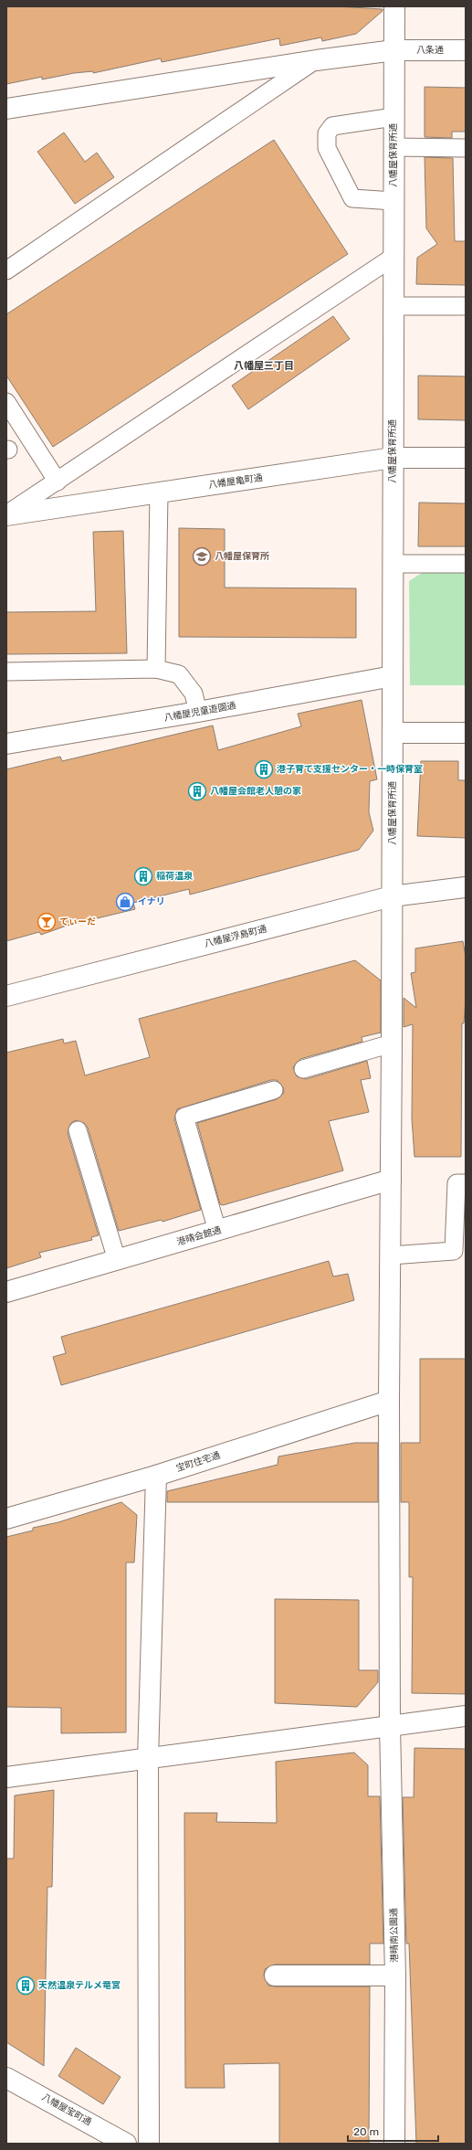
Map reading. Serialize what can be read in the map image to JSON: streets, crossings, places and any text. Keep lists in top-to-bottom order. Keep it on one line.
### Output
{"streets":{"street":["八条通","八幡屋保育所通","八幡屋亀町通","八幡屋児童遊園通","八幡屋浮島町通","港晴会館通","宝町住宅通","港晴南公園通","八幡屋宝町通"]},"crossings":[["八条通","八幡屋保育所通"],["八幡屋保育所通","八幡屋亀町通"],["八幡屋保育所通","八幡屋児童遊園通"],["八幡屋保育所通","八幡屋浮島町通"],["八幡屋保育所通","港晴会館通"],["八幡屋保育所通","港晴南公園通"],["宝町住宅通","港晴南公園通"]],"districts":["八幡屋三丁目"],"places":{"school or university":["八幡屋保育所"],"building":["港子育て支援センター・一時保育室","八幡屋会館老人憩の家","稲荷温泉","天然温泉テルメ竜宮"],"shop":["イナリ"],"bar":["てぃーだ"]},"scale_bar":"20 m"}
